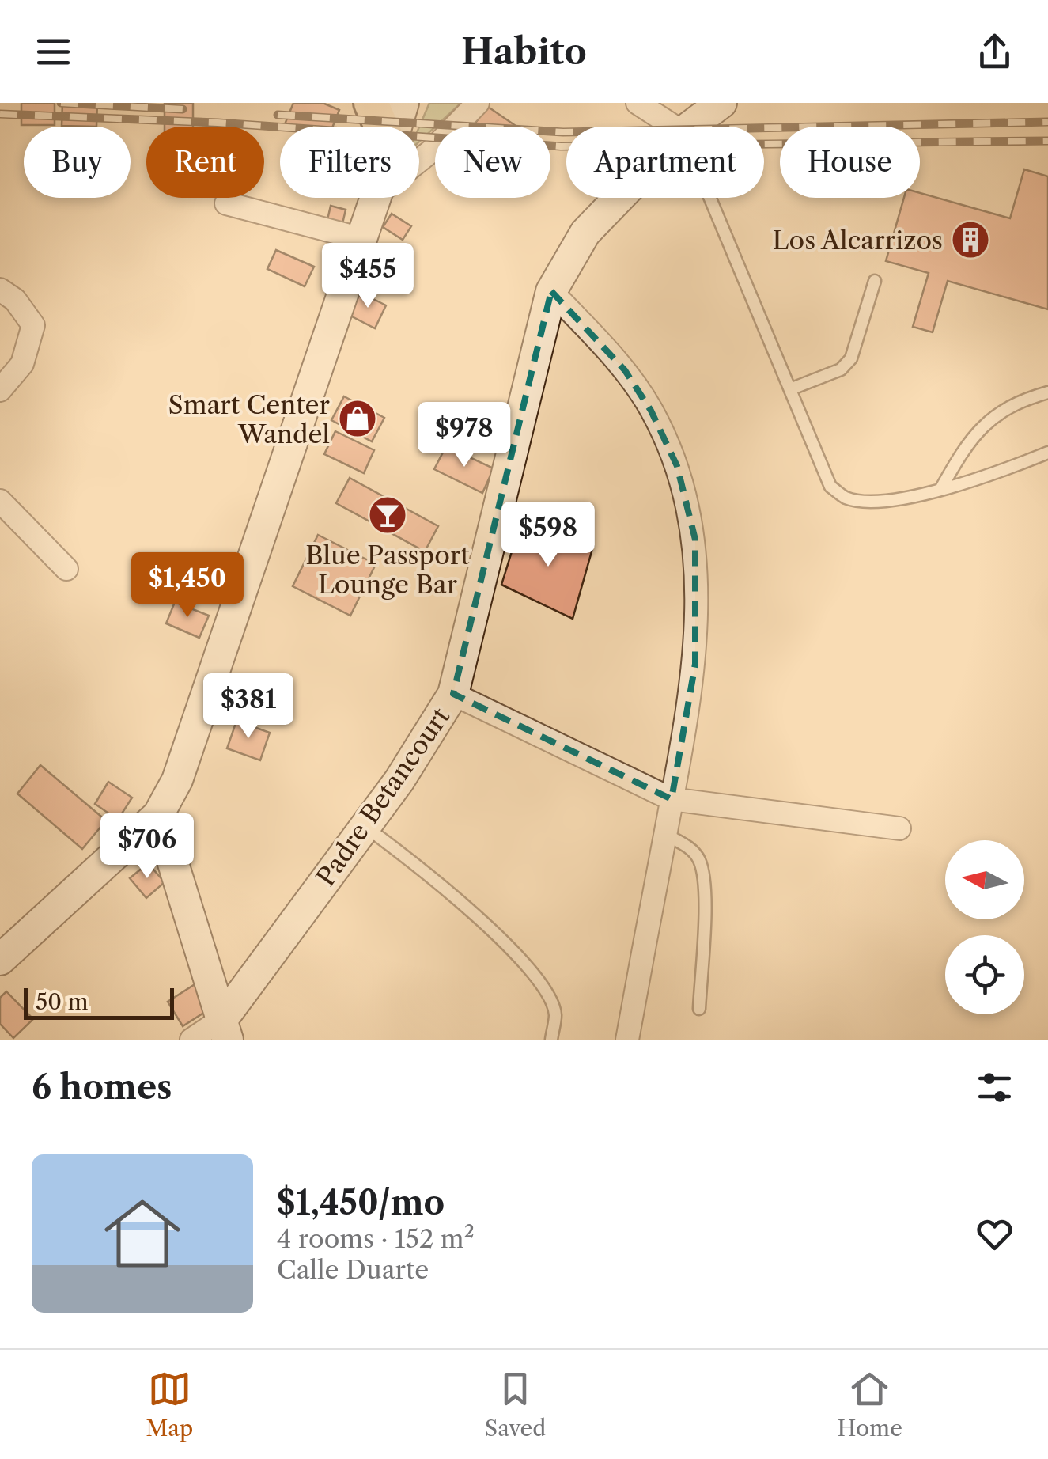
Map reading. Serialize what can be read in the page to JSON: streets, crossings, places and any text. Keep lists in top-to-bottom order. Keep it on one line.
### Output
{"streets":{"street":["Padre Betancourt"]},"places":{"building":["Los Alcarrizos"],"shop":["Smart Center Wandel"],"bar":["Blue Passport Lounge Bar"]},"scale_bar":"50 m","north":"left","page":{"header":"Habito","chip":["Buy","Rent","Filters","New","Apartment","House"],"price":["$455","$978","$598","$1,450","$381","$706"],"scale":"50 m","heading":"6 homes","list":[{"name":"$1,450/mo","note":"4 rooms · 152 m² · Calle Duarte"}],"tabs":["Map","Saved","Home"]}}
